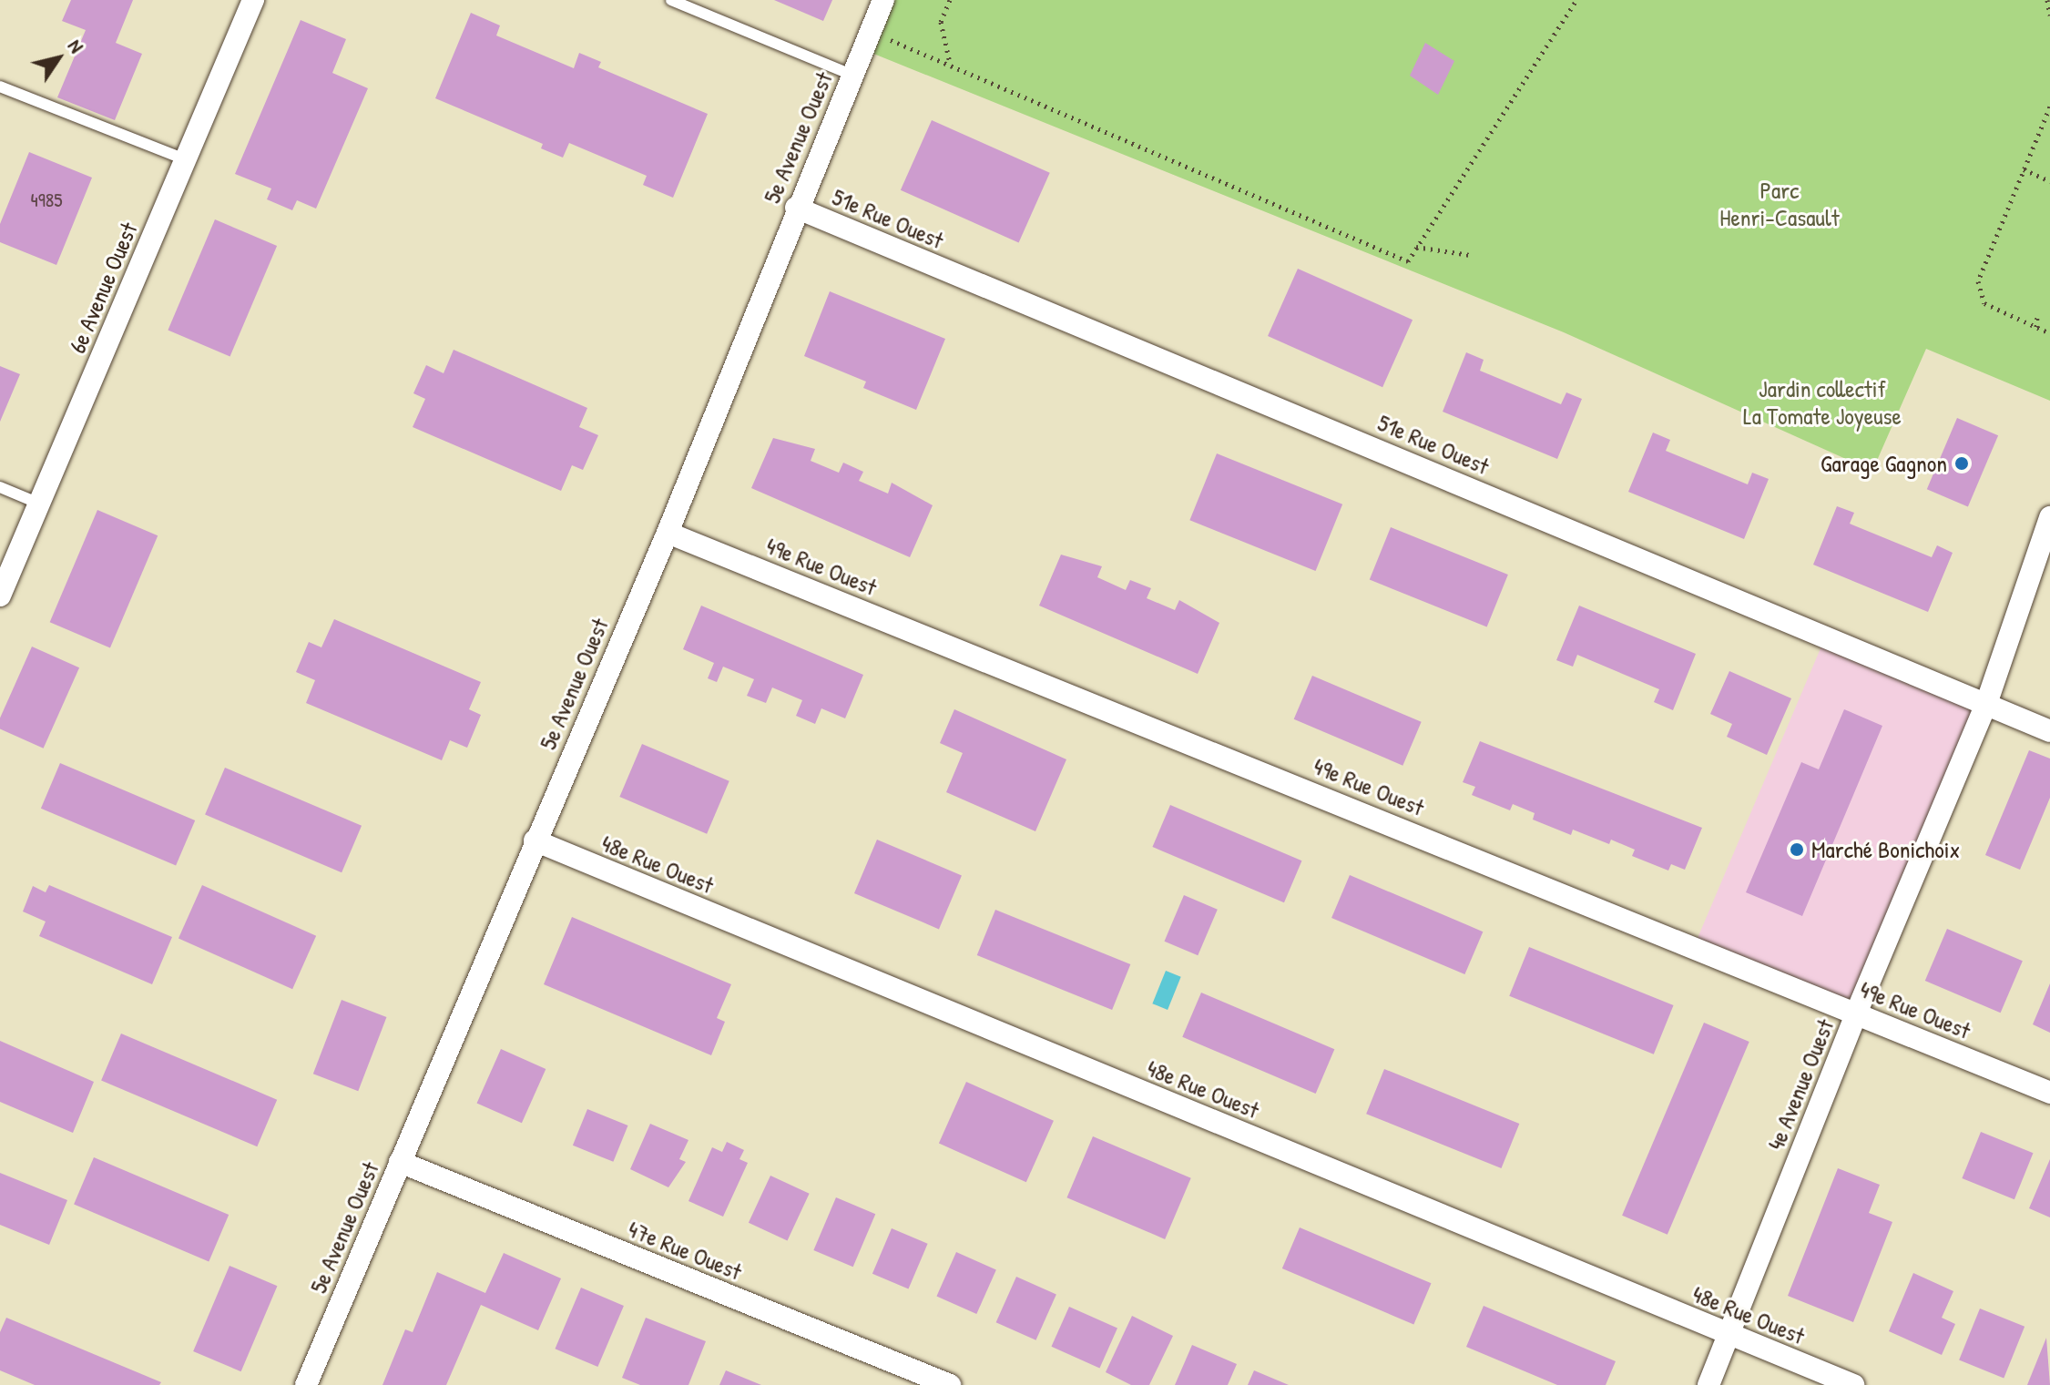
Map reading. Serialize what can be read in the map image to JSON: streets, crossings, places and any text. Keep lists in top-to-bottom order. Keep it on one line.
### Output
{"streets":{"street":["5e Avenue Ouest","51e Rue Ouest","6e Avenue Ouest","49e Rue Ouest","48e Rue Ouest","4e Avenue Ouest","47e Rue Ouest"]},"crossings":[["5e Avenue Ouest","51e Rue Ouest"],["5e Avenue Ouest","49e Rue Ouest"],["5e Avenue Ouest","48e Rue Ouest"],["5e Avenue Ouest","47e Rue Ouest"],["51e Rue Ouest","4e Avenue Ouest"],["49e Rue Ouest","4e Avenue Ouest"],["48e Rue Ouest","4e Avenue Ouest"]],"parks":["Parc Henri-Casault","Jardin collectif La Tomate Joyeuse"],"places":["Garage Gagnon","Marché Bonichoix"],"house_numbers":["4985"],"north":"top right"}
